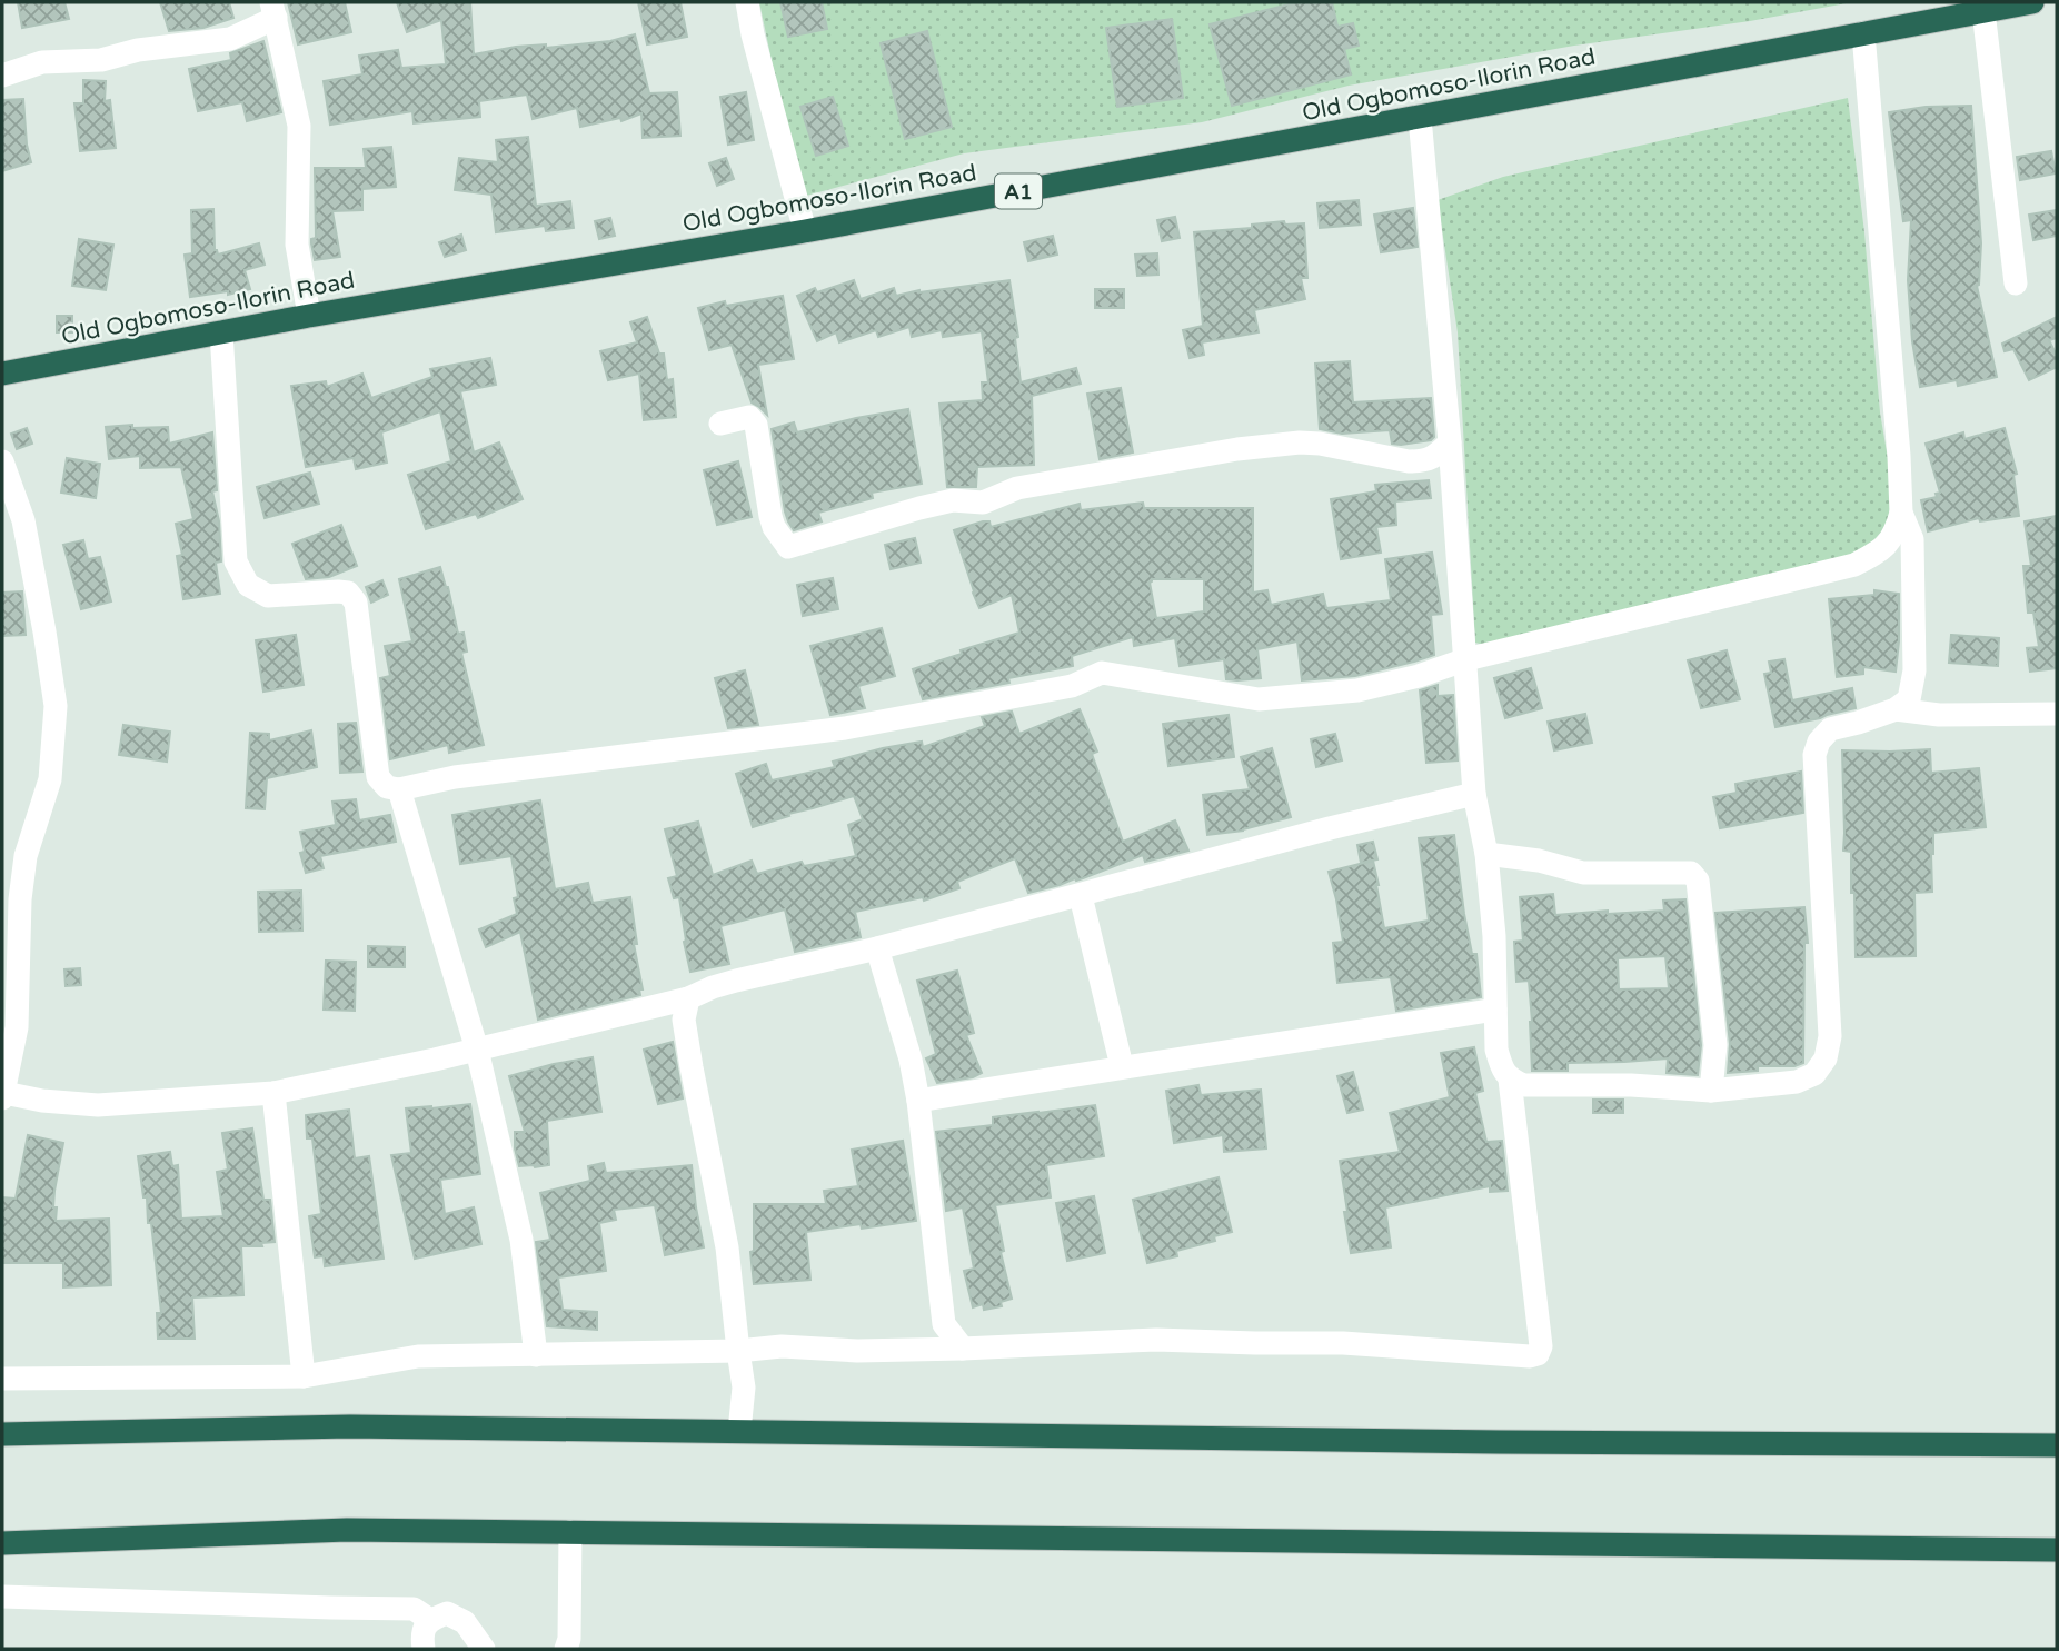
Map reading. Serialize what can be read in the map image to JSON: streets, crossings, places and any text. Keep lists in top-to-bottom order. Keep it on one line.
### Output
{"streets":{"highway":["Old Ogbomoso-Ilorin Road","A1"]}}
